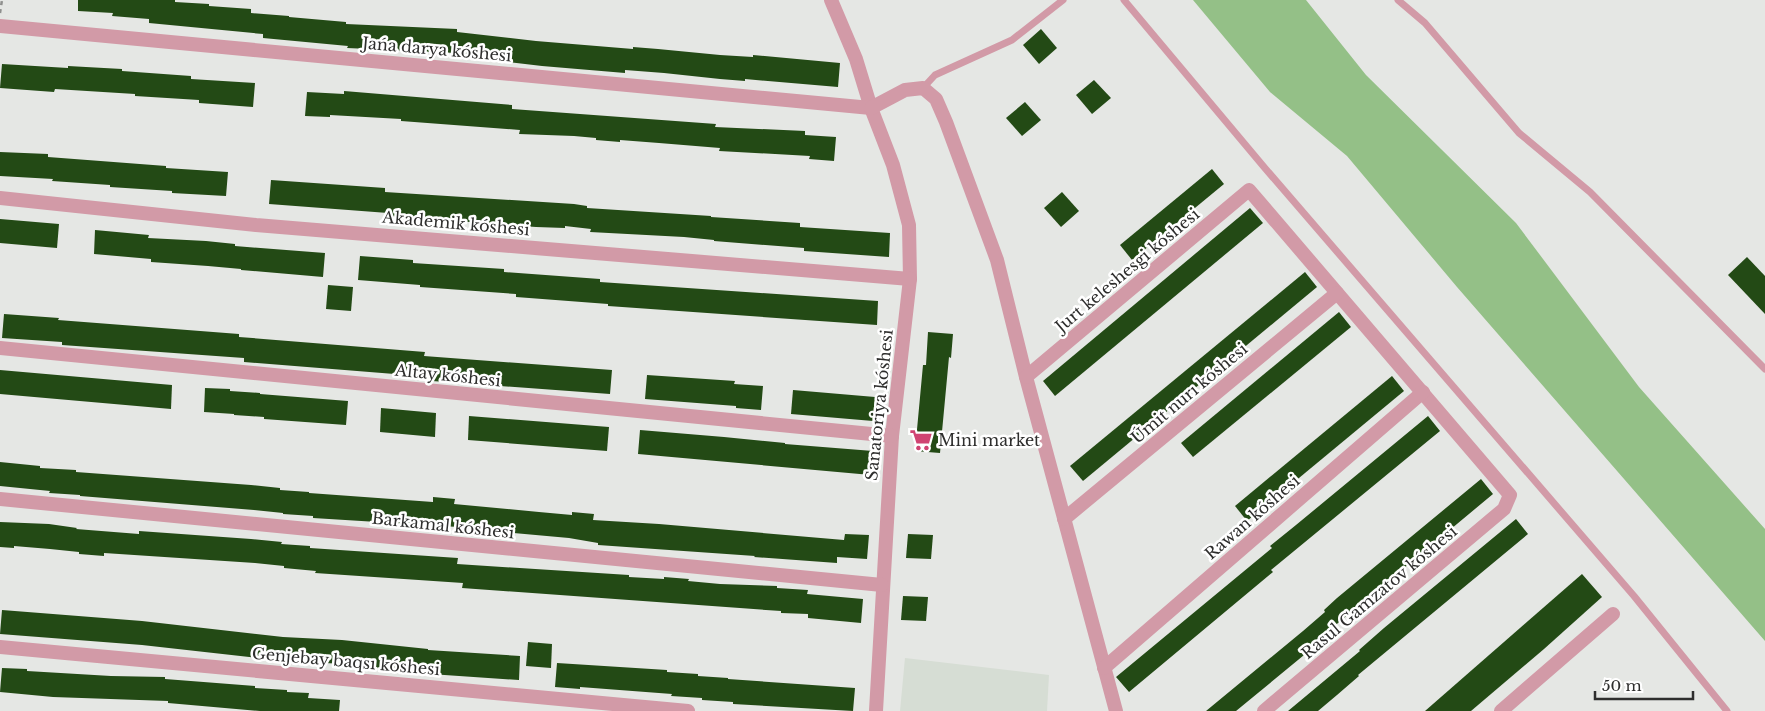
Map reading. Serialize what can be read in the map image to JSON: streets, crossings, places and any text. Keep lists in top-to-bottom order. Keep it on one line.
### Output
{"streets":{"street":["Jańa darya kóshesi","Akademik kóshesi","Jurt keleshesgi kóshesi","Altay kóshesi","Úmit nurı kóshesi","Sanatoriya kóshesi","Rawan kóshesi","Barkamal kóshesi","Rasul Gamzatov kóshesi","Genjebay baqsı kóshesi"]},"crossings":[["Jańa darya kóshesi","Sanatoriya kóshesi"],["Akademik kóshesi","Sanatoriya kóshesi"],["Jurt keleshesgi kóshesi","Úmit nurı kóshesi"],["Altay kóshesi","Sanatoriya kóshesi"],["Sanatoriya kóshesi","Barkamal kóshesi"],["Rawan kóshesi","Rasul Gamzatov kóshesi"]],"places":{"supermarket":["Mini market"]},"scale_bar":"50 m"}
